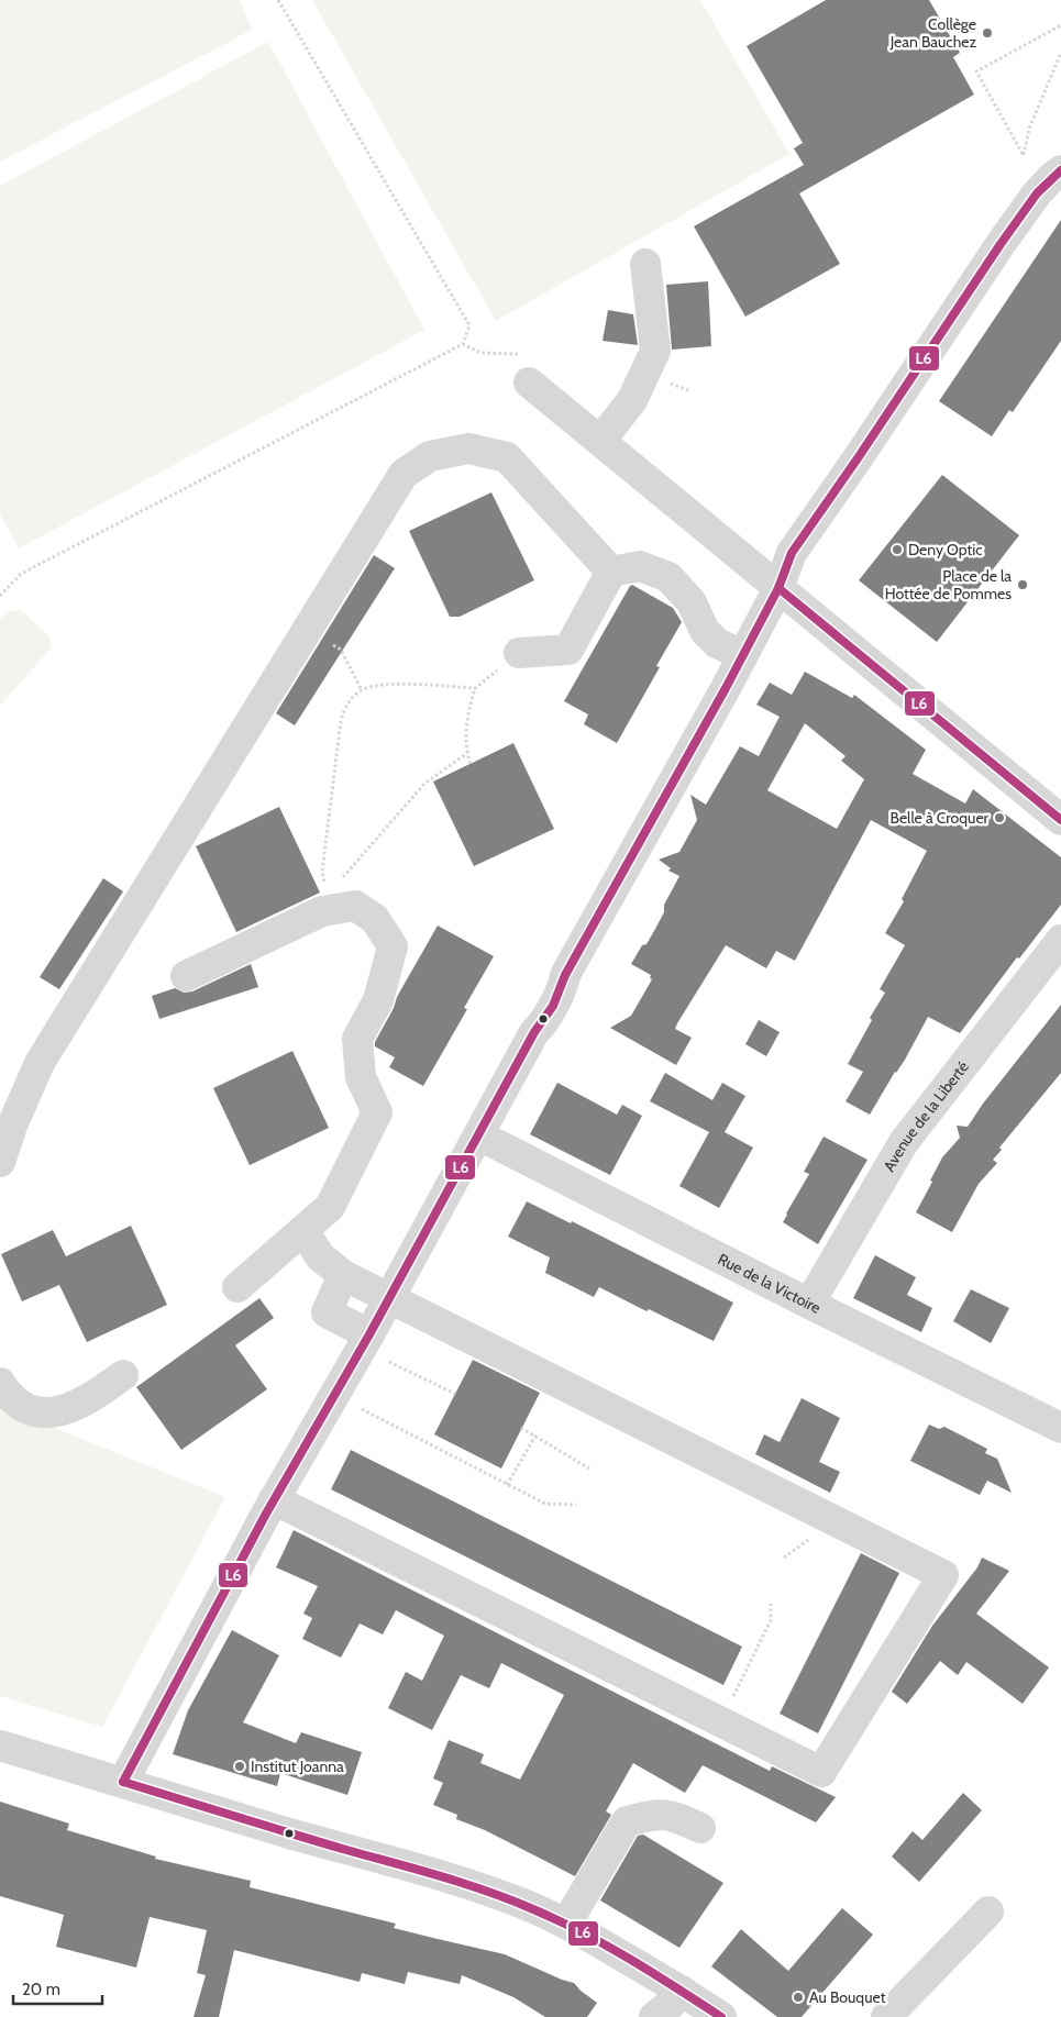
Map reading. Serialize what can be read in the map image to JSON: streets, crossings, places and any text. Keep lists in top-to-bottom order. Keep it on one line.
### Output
{"streets":{"street":["Avenue de la Liberté","Rue de la Victoire"]},"crossings":[["Avenue de la Liberté","Rue de la Victoire"]],"places":["Collège Jean Bauchez","Deny Optic","Place de la Hottée de Pommes","Belle à Croquer","Institut Joanna","Au Bouquet"],"lines":["transit line L6"],"scale_bar":"20 m"}
